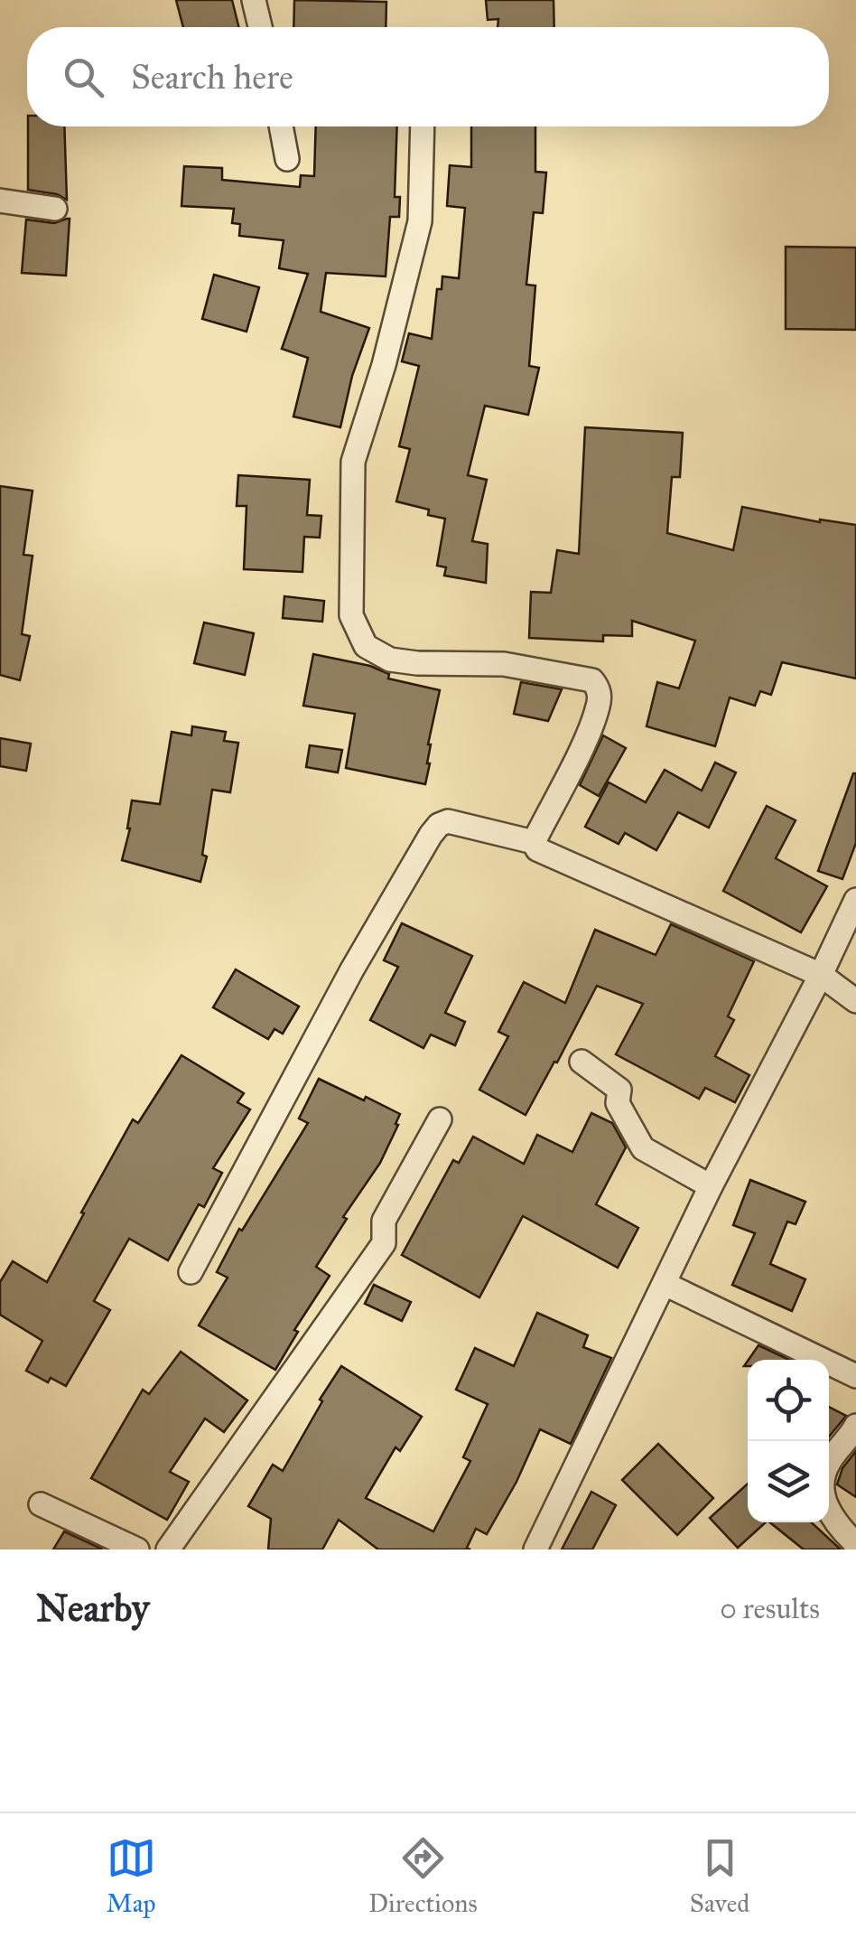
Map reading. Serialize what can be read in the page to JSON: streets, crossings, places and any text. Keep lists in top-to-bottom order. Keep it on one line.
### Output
{"page":{"search":"Search here","heading":["Nearby","0 results"],"nav":["Map","Directions","Saved"]}}
